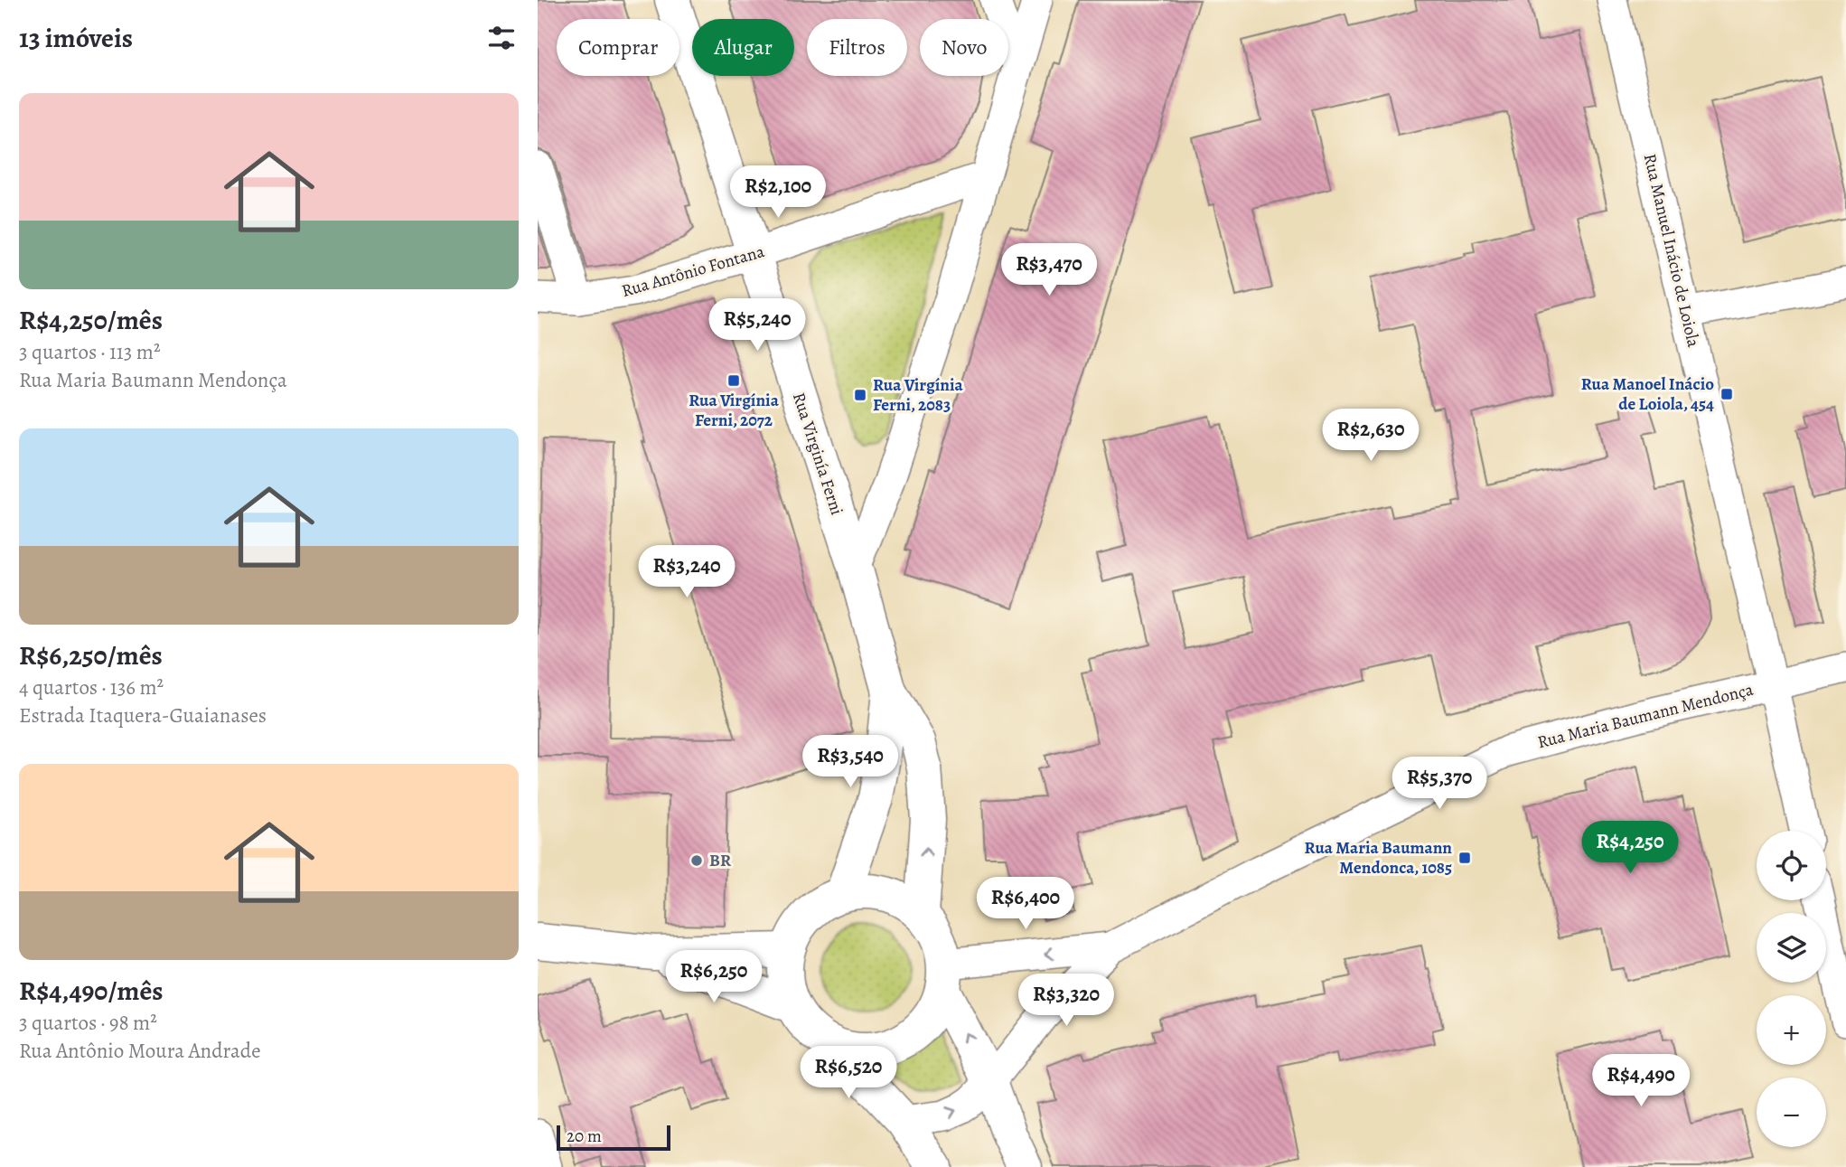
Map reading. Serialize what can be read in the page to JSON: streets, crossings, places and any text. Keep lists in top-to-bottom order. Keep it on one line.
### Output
{"streets":{"main road":["Rua Virginía Ferni"],"street":["Rua Manuel Inácio de Loiola","Rua Antônio Fontana","Rua Maria Baumann Mendonça"]},"crossings":[["Rua Manuel Inácio de Loiola","Rua Maria Baumann Mendonça"],["Rua Antônio Fontana","Rua Virginía Ferni"],["Rua Virginía Ferni","Rua Maria Baumann Mendonça"]],"places":{"transit":["Rua Virgínia Ferni, 2072","Rua Manoel Inácio de Loiola, 454","Rua Virgínia Ferni, 2083","Rua Maria Baumann Mendonca, 1085"],"other":["BR"]},"scale_bar":"20 m","page":{"heading":"13 imóveis","chip":["Comprar","Alugar","Filtros","Novo"],"list":[{"name":"R$4,250/mês","note":"3 quartos · 113 m² · Rua Maria Baumann Mendonça"},{"name":"R$6,250/mês","note":"4 quartos · 136 m² · Estrada Itaquera-Guaianases"},{"name":"R$4,490/mês","note":"3 quartos · 98 m² · Rua Antônio Moura Andrade"}],"price":["R$2,100","R$3,470","R$5,240","R$2,630","R$3,240","R$3,540","R$5,370","R$4,250","R$6,400","R$6,250","R$3,320","R$6,520","R$4,490"],"map_buttons":["+","−"],"scale":"20 m"}}
